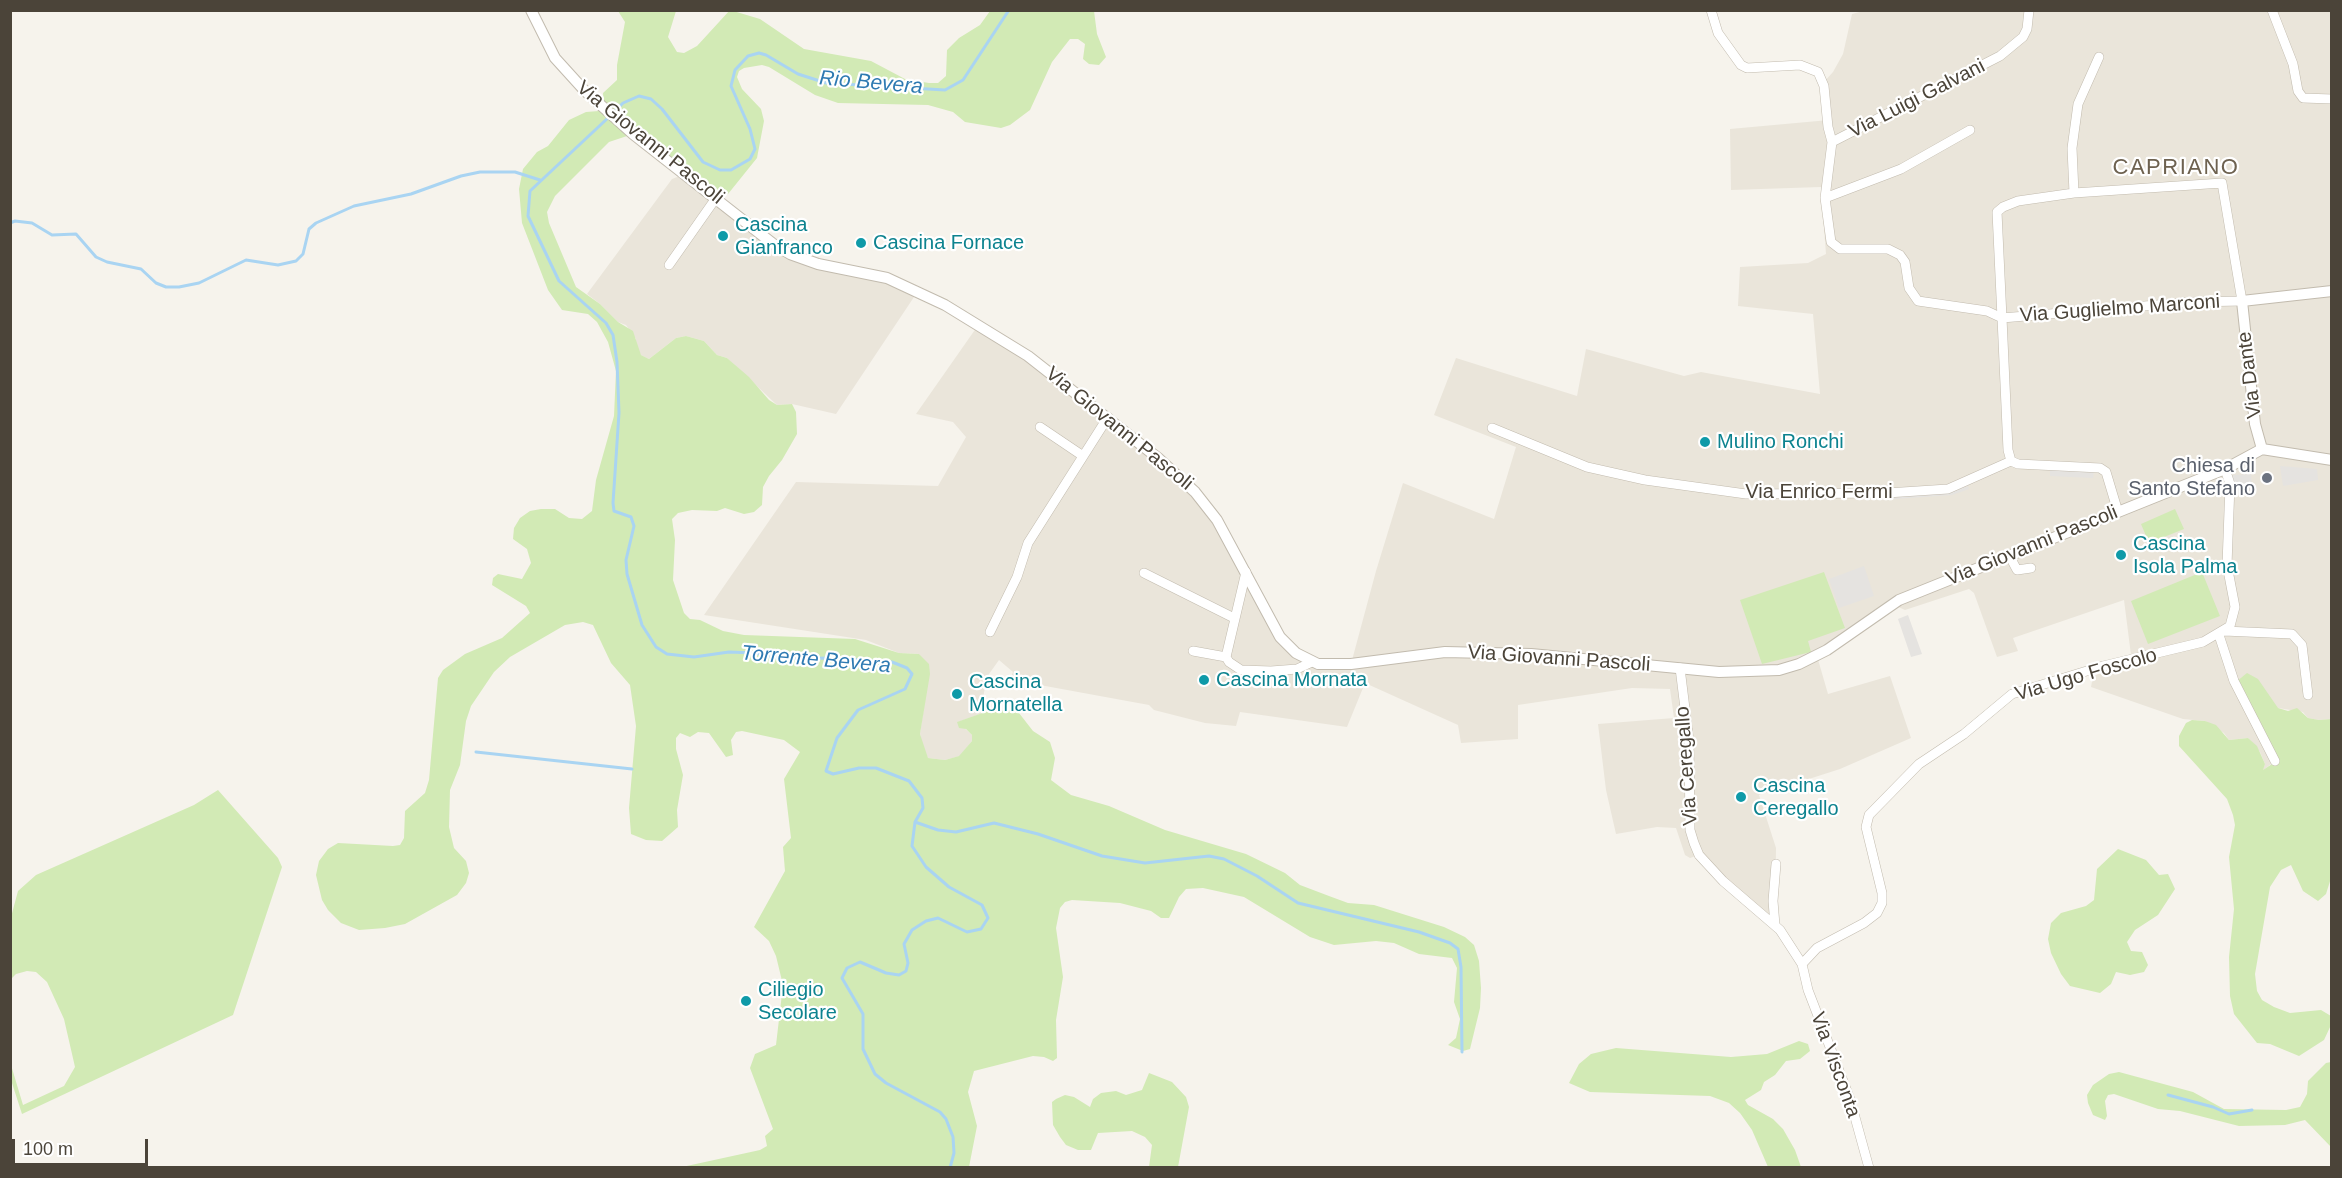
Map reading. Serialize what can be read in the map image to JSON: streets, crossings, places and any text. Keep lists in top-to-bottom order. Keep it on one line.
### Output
{"streets":{"street":["Via Luigi Galvani","Via Giovanni Pascoli","Via Guglielmo Marconi","Via Dante","Via Enrico Fermi","Via Ugo Foscolo","Via Ceregallo","Via Visconta"]},"crossings":[["Via Luigi Galvani","Via Guglielmo Marconi"],["Via Giovanni Pascoli","Via Dante"],["Via Giovanni Pascoli","Via Ceregallo"],["Via Guglielmo Marconi","Via Dante"],["Via Ugo Foscolo","Via Ceregallo"],["Via Ugo Foscolo","Via Visconta"],["Via Ceregallo","Via Visconta"]],"districts":["CAPRIANO"],"water":["Rio Bevera","Torrente Bevera"],"places":["Cascina Gianfranco","Cascina Fornace","Mulino Ronchi","Chiesa di Santo Stefano","Cascina Isola Palma","Cascina Mornata","Cascina Mornatella","Cascina Ceregallo","Ciliegio Secolare"],"scale_bar":"100 m"}
